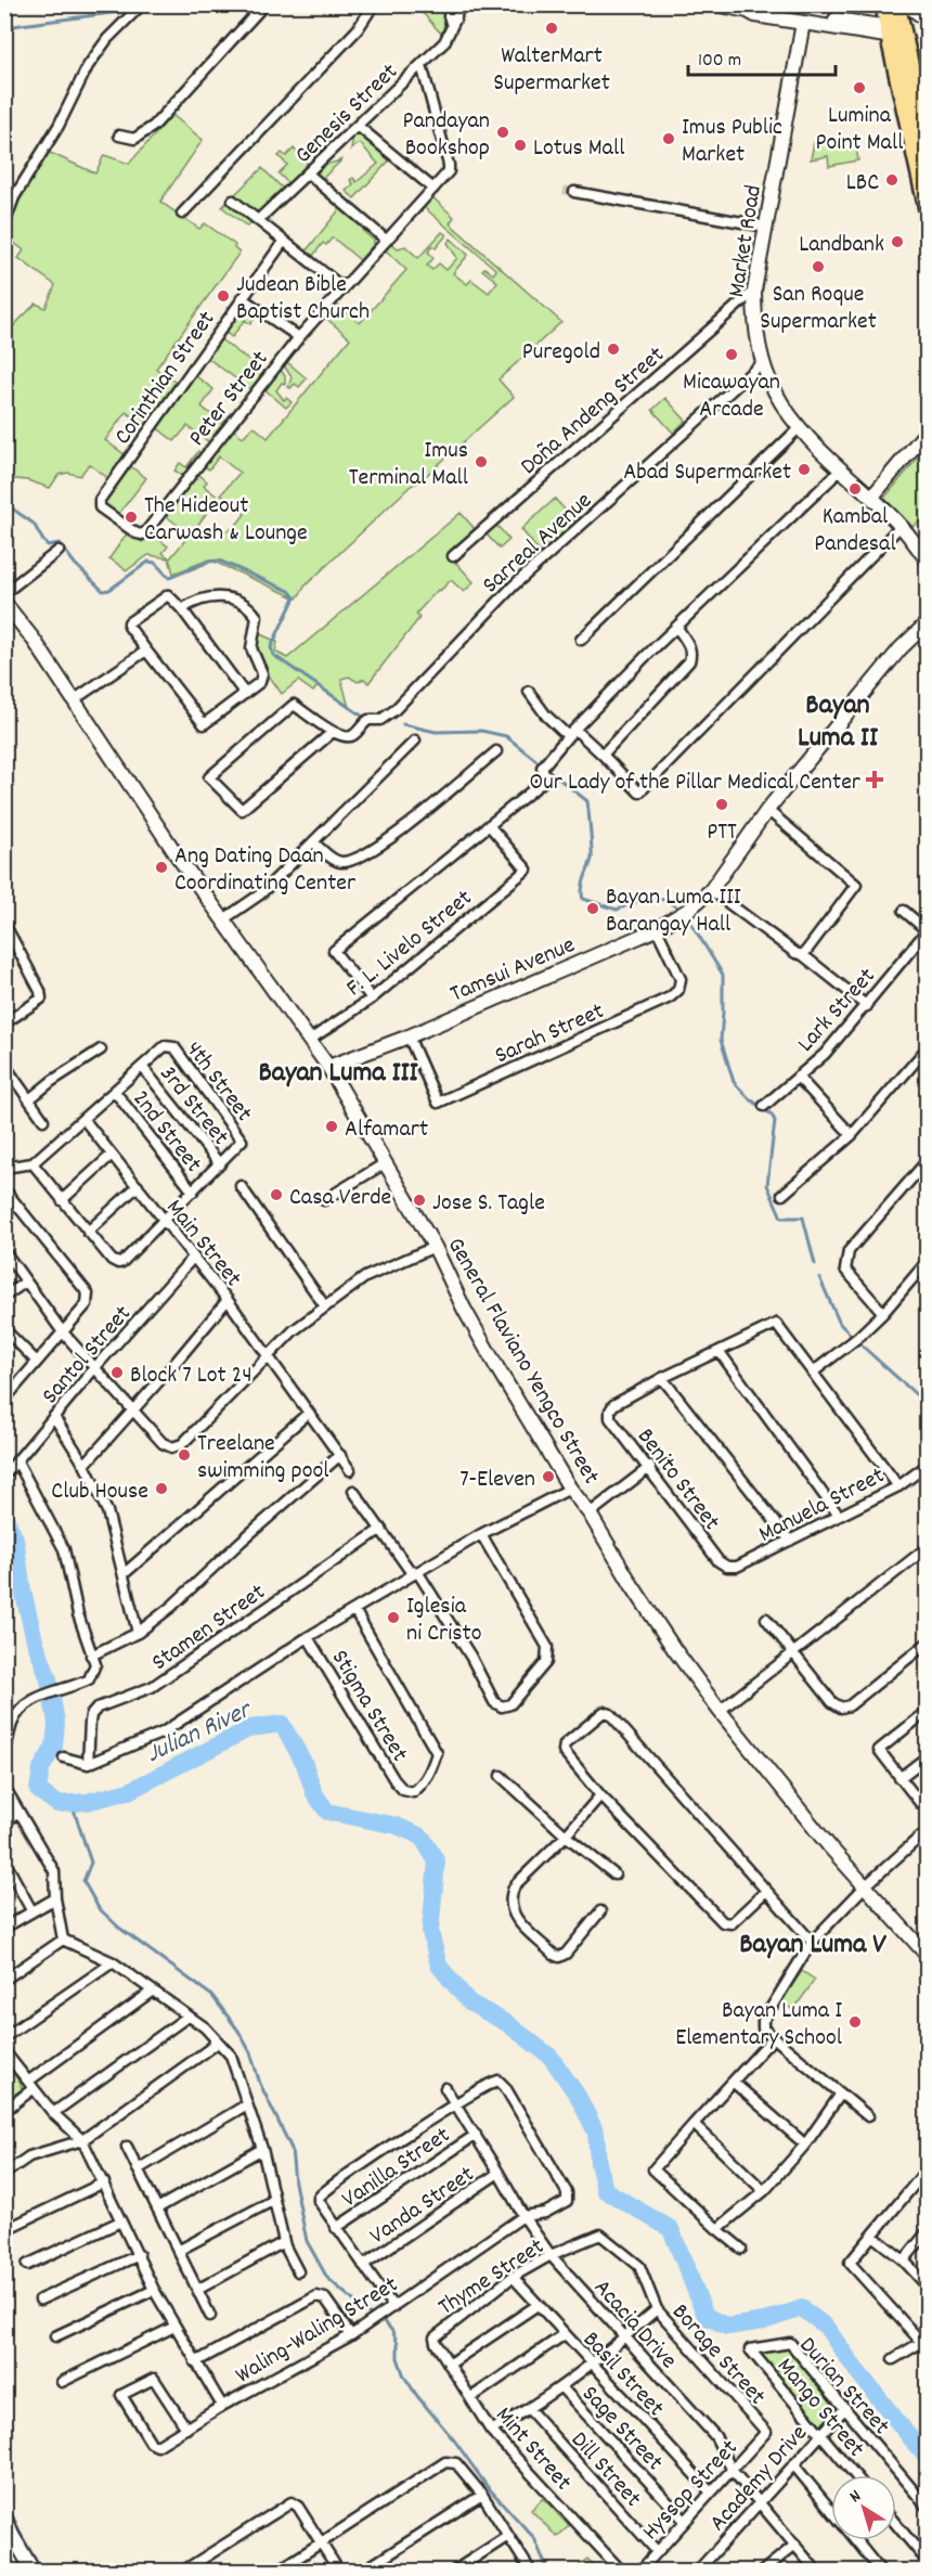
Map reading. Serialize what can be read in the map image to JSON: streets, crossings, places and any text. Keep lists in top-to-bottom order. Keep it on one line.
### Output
{"streets":{"main road":["Market Road","Tamsui Avenue","General Flaviano Yengco Street"],"street":["Genesis Street","Corinthian Street","Peter Street","Doña Andeng Street","Sarreal Avenue","F. L. Livelo Street","Lark Street","Sarah Street","4th Street","3rd Street","2nd Street","Main Street","Santol Street","Benito Street","Manuela Street","Stamen Street","Stigma Street","Vanilla Street","Vanda Street","Thyme Street","Acacia Drive","Waling-Waling Street","Borage Street","Basil Street","Durian Street","Mango Street","Sage Street","Mint Street","Dill Street","Academy Drive","Hyssop Street"]},"crossings":[["Genesis Street","Peter Street"],["Market Road","Doña Andeng Street"],["Market Road","Sarreal Avenue"],["Corinthian Street","Peter Street"],["F. L. Livelo Street","General Flaviano Yengco Street"],["Tamsui Avenue","Sarah Street"],["Tamsui Avenue","General Flaviano Yengco Street"],["4th Street","3rd Street"],["4th Street","2nd Street"],["4th Street","Main Street"],["Main Street","Santol Street"],["Benito Street","Manuela Street"],["Vanilla Street","Acacia Drive"],["Vanda Street","Acacia Drive"],["Thyme Street","Acacia Drive"],["Thyme Street","Borage Street"],["Thyme Street","Basil Street"],["Thyme Street","Mint Street"],["Acacia Drive","Waling-Waling Street"],["Acacia Drive","Academy Drive"],["Acacia Drive","Hyssop Street"],["Borage Street","Hyssop Street"],["Basil Street","Hyssop Street"],["Durian Street","Mango Street"],["Durian Street","Academy Drive"],["Mango Street","Academy Drive"],["Sage Street","Hyssop Street"],["Dill Street","Hyssop Street"]],"districts":["Bayan Luma II","Bayan Luma III","Bayan Luma V"],"water":["Julian River"],"places":{"other":["WalterMart Supermarket","Lumina Point Mall","Pandayan Bookshop","Imus Public Market","Lotus Mall","LBC","Landbank","San Roque Supermarket","Judean Bible Baptist Church","Puregold","Micawayan Arcade","Imus Terminal Mall","Abad Supermarket","Kambal Pandesal","The Hideout Carwash & Lounge","PTT","Ang Dating Daan Coordinating Center","Bayan Luma III Barangay Hall","Alfamart","Casa Verde","Jose S. Tagle","Block 7 Lot 24","Treelane swimming pool","7-Eleven","Club House","Iglesia ni Cristo","Bayan Luma I Elementary School"],"health":["Our Lady of the Pillar Medical Center"]},"scale_bar":"100 m","north":"top left"}
